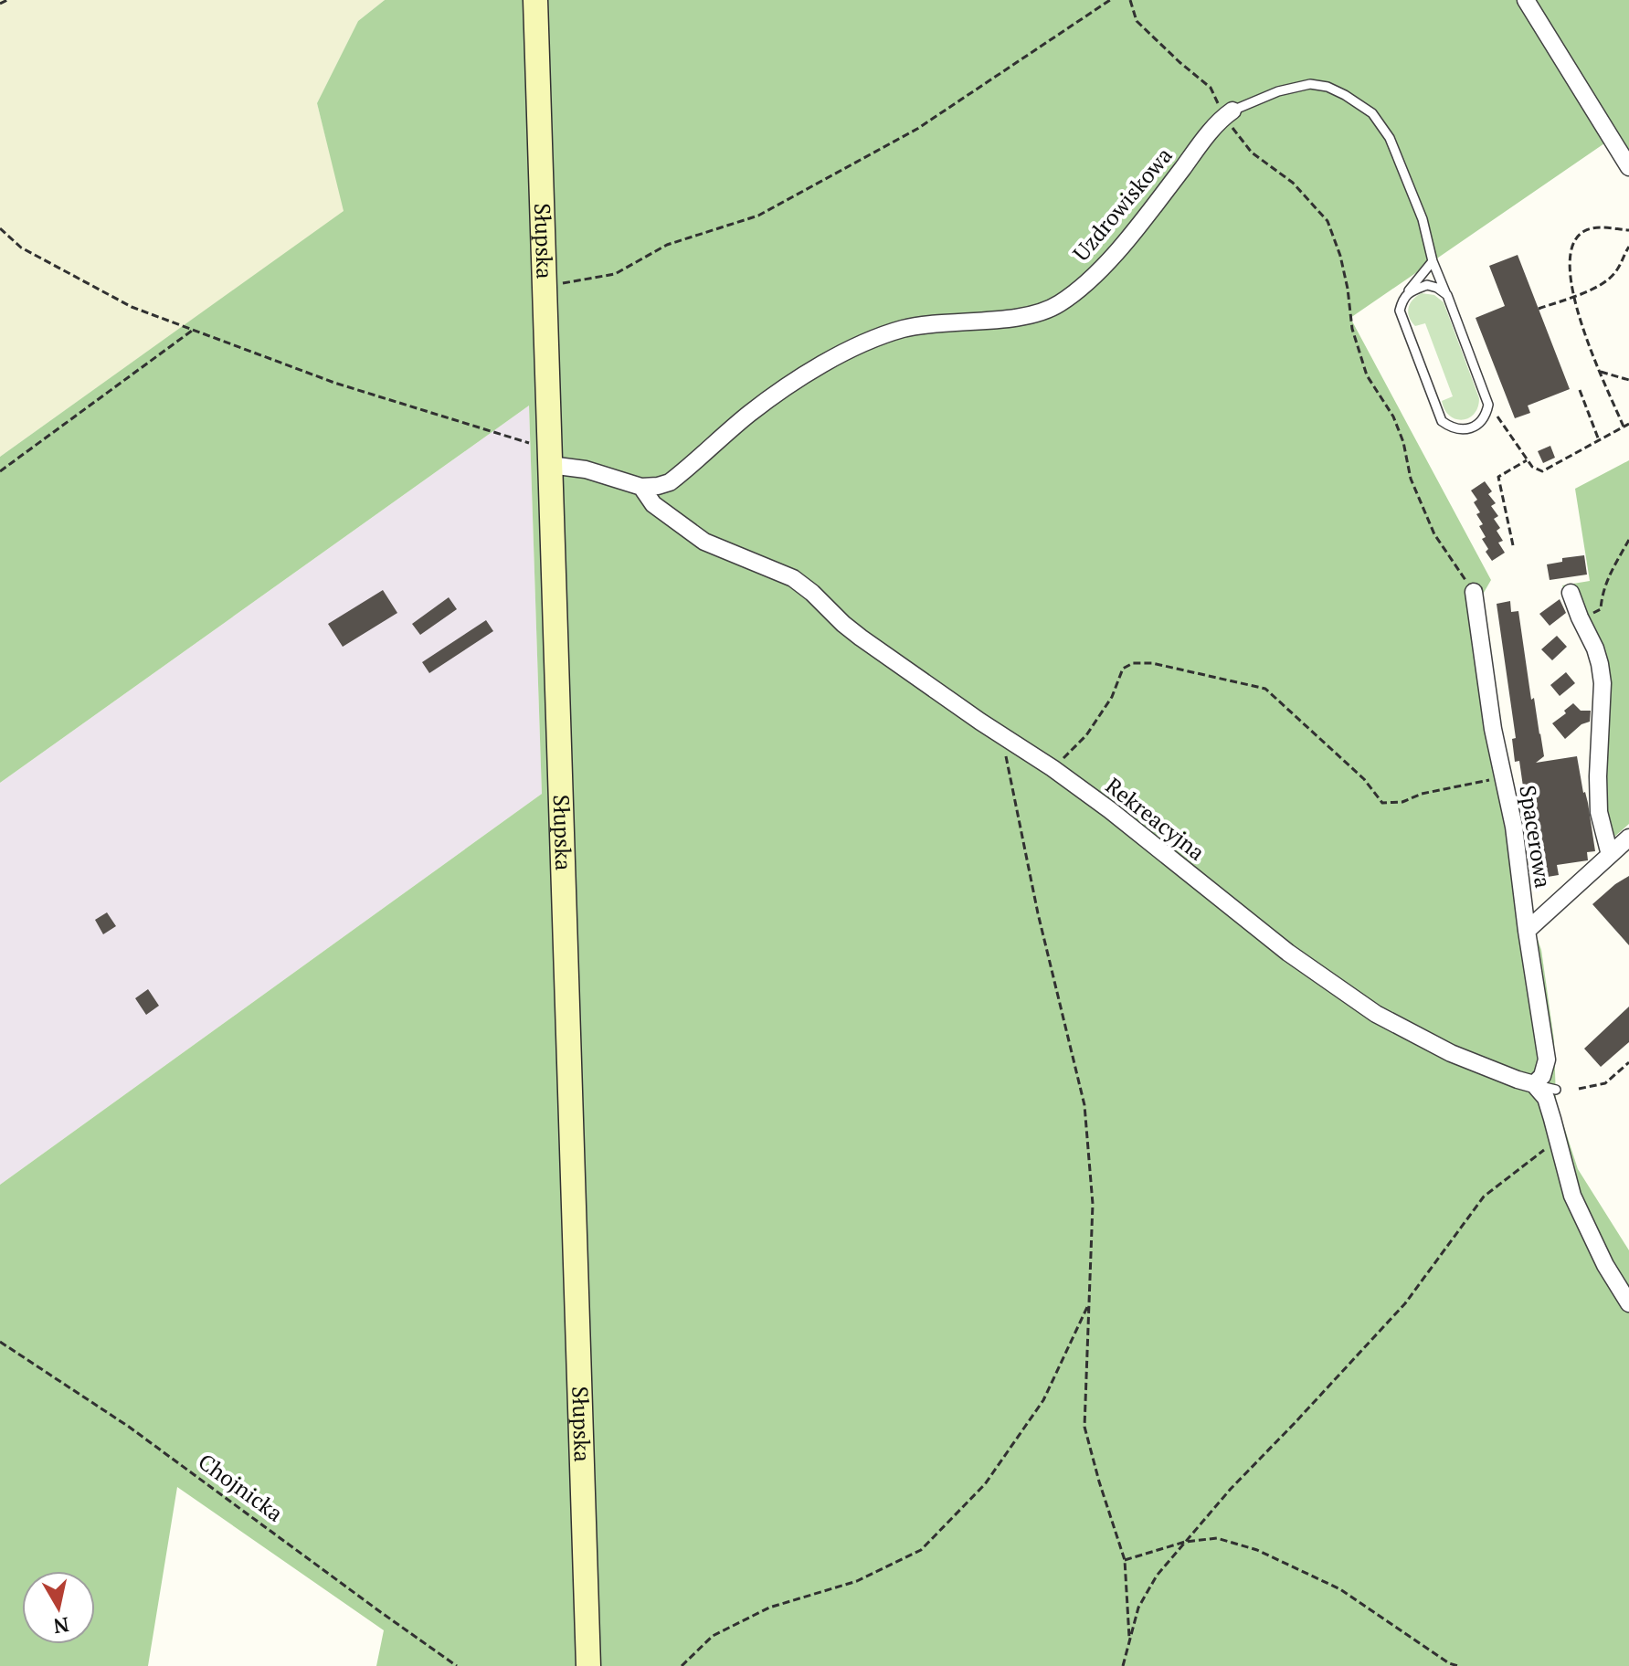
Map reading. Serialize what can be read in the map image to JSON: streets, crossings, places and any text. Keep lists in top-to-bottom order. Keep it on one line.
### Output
{"streets":{"street":["Uzdrowiskowa","Słupska","Rekreacyjna","Spacerowa"],"path":["Chojnicka"]},"crossings":[["Uzdrowiskowa","Rekreacyjna"],["Rekreacyjna","Spacerowa"]],"north":"bottom"}
